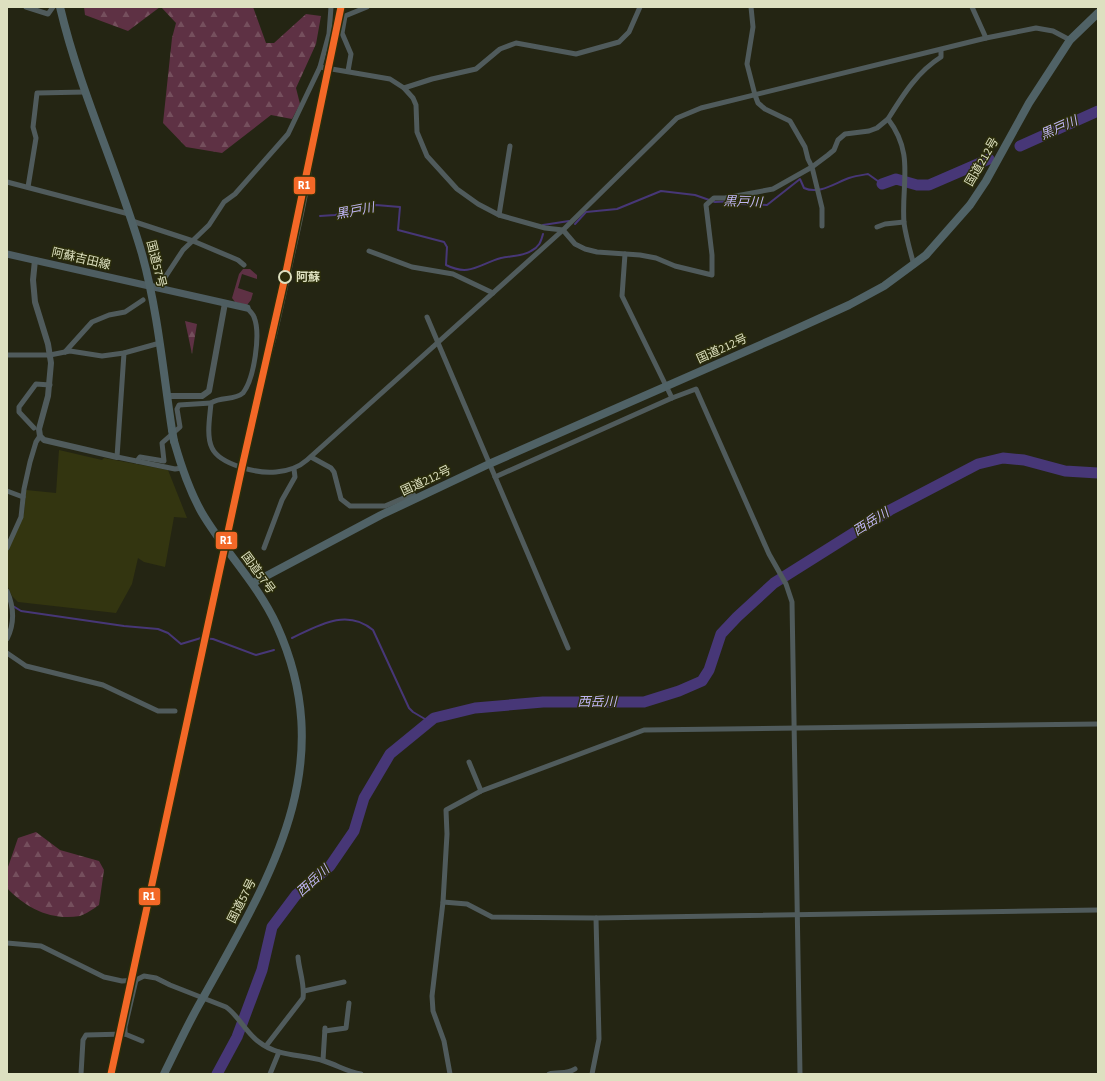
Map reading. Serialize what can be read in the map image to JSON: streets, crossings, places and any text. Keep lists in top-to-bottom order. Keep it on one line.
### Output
{"streets":{"highway":["国道212号","国道57号"],"main road":["阿蘇吉田線"]},"crossings":[["国道212号","国道57号"],["阿蘇吉田線","国道57号"]],"water":["黒戸川","西岳川"],"places":["阿蘇"],"lines":["transit line R1"]}
